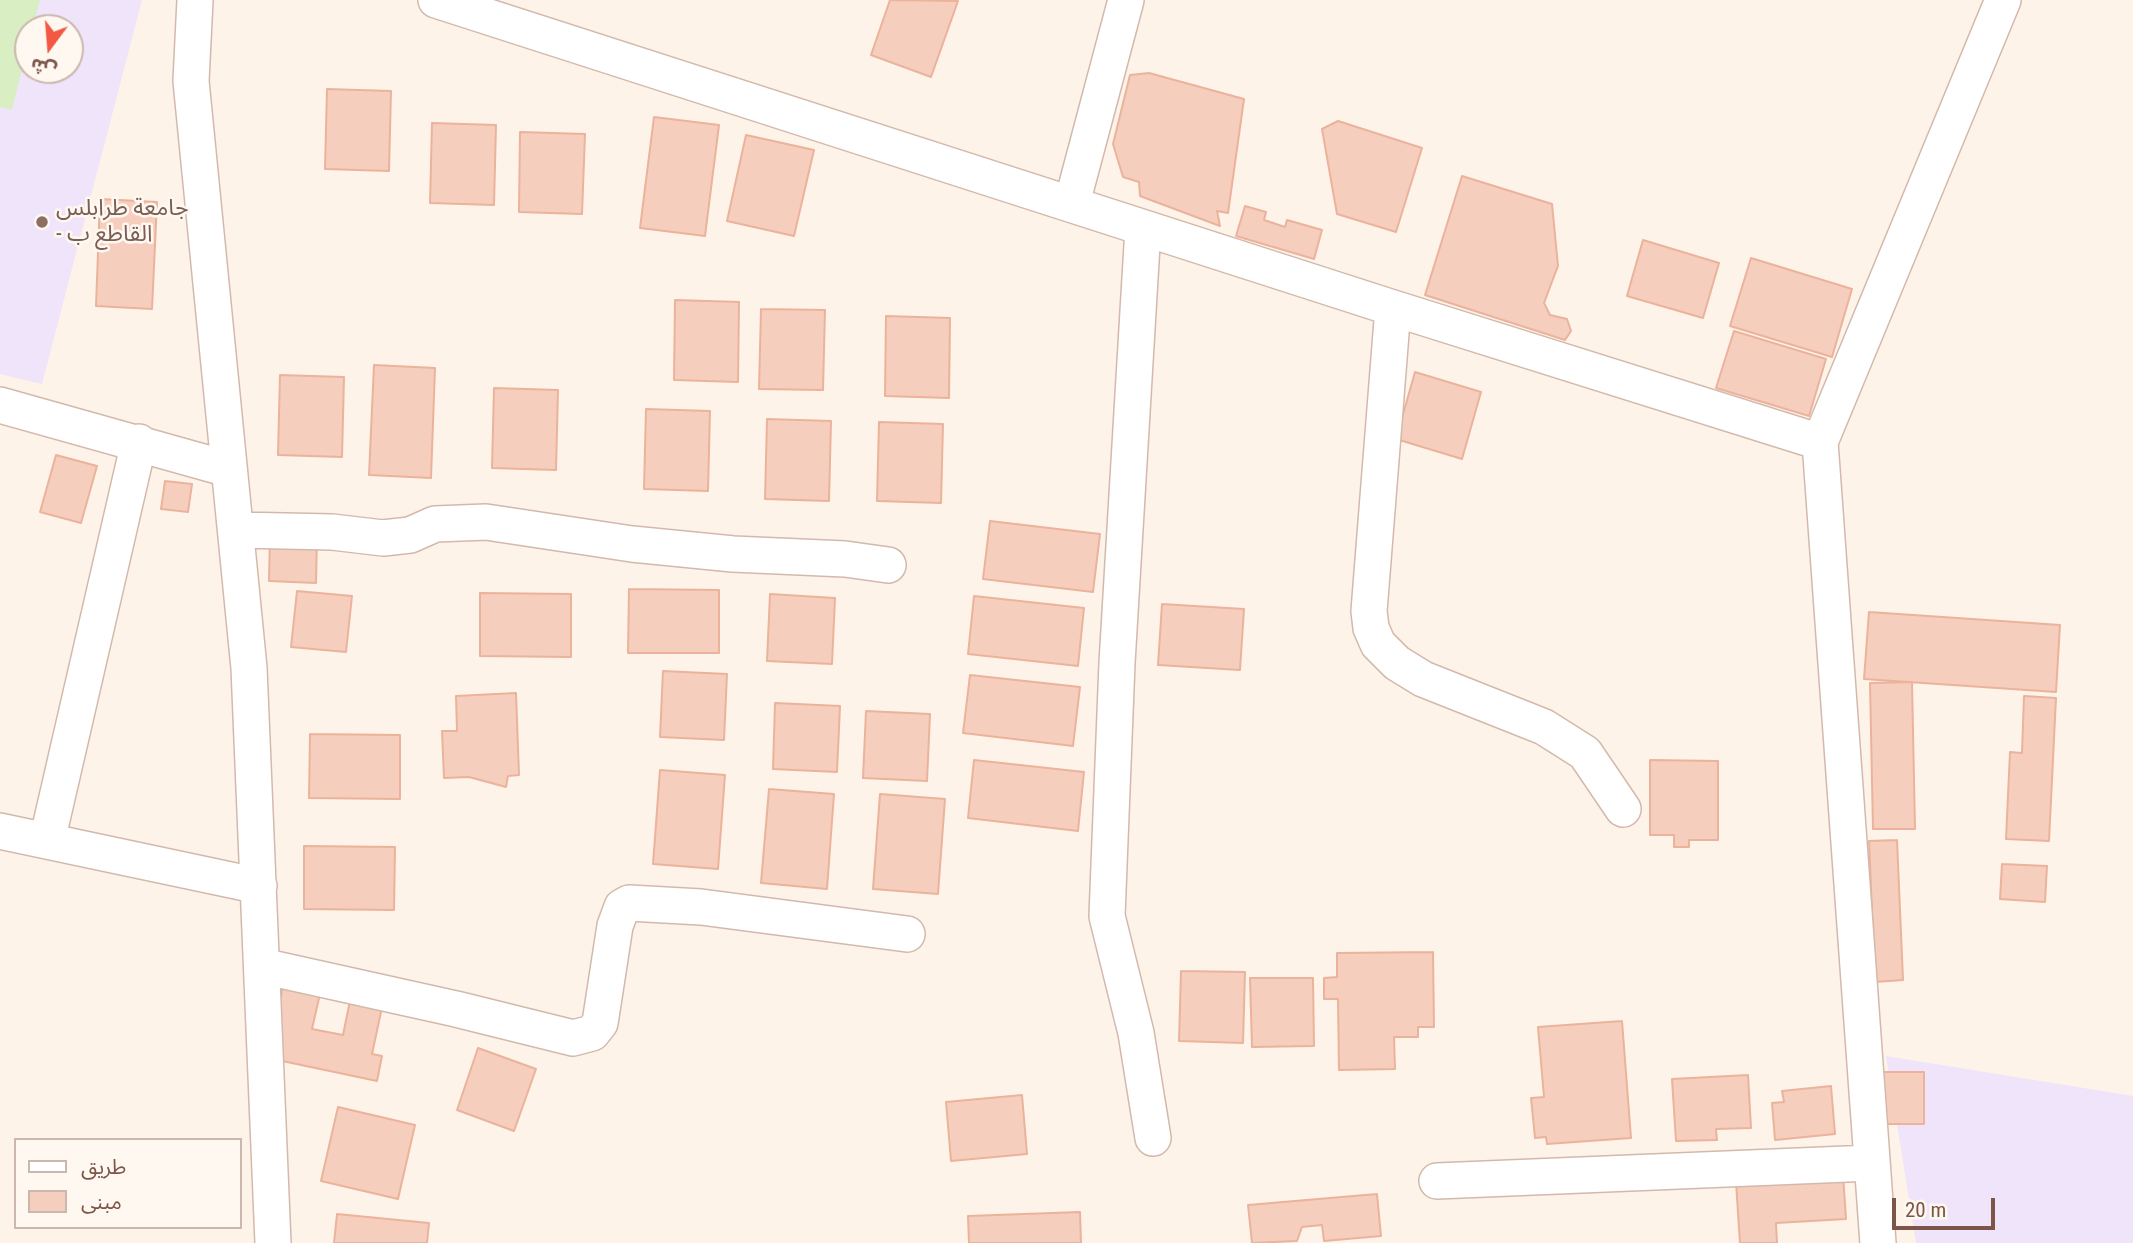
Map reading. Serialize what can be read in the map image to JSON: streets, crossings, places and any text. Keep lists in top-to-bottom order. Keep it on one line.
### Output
{"places":["جامعة طرابلس - القاطع ب"],"legend":["طريق","مبنى"],"scale_bar":"20 m","north":"bottom"}
